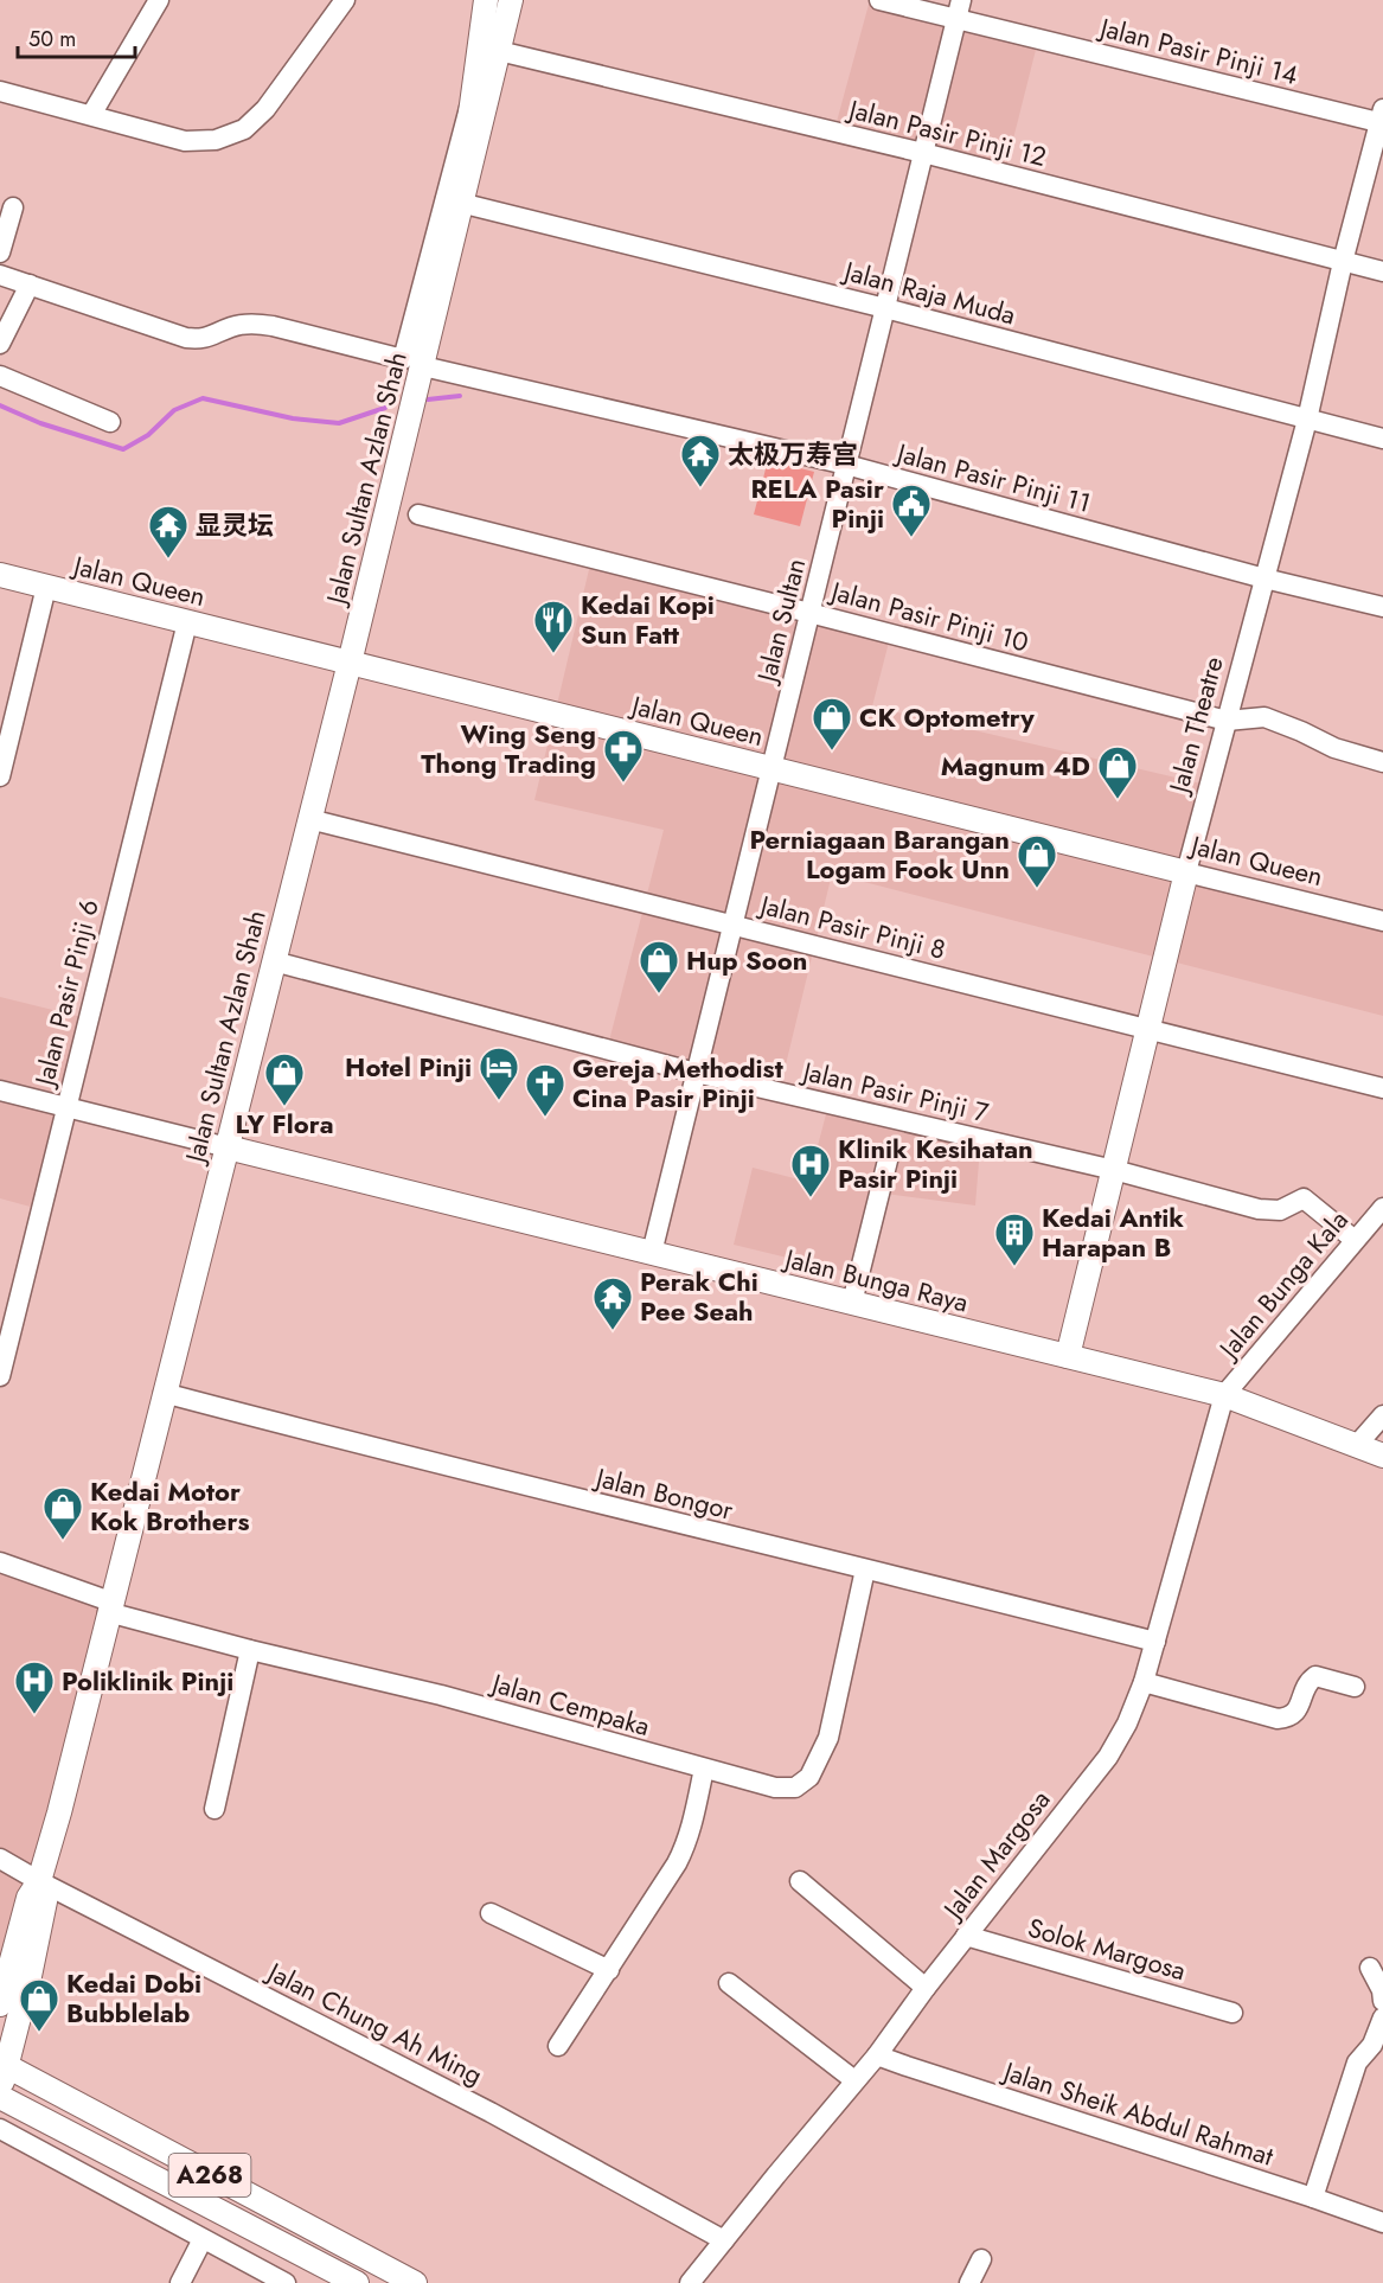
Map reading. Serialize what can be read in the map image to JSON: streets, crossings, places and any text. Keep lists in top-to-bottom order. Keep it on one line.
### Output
{"streets":{"main road":["Jalan Sultan Azlan Shah","Jalan Queen","Jalan Theatre","Jalan Bunga Raya","A268"],"street":["Jalan Pasir Pinji 14","Jalan Pasir Pinji 12","Jalan Raja Muda","Jalan Pasir Pinji 11","Jalan Pasir Pinji 10","Jalan Sultan","Jalan Pasir Pinji 8","Jalan Pasir Pinji 6","Jalan Pasir Pinji 7","Jalan Bunga Kala","Jalan Bongor","Jalan Cempaka","Jalan Margosa","Solok Margosa","Jalan Chung Ah Ming","Jalan Sheik Abdul Rahmat"]},"crossings":[["Jalan Pasir Pinji 14","Jalan Sultan"],["Jalan Pasir Pinji 14","Jalan Theatre"],["Jalan Pasir Pinji 12","Jalan Sultan Azlan Shah"],["Jalan Pasir Pinji 12","Jalan Sultan"],["Jalan Pasir Pinji 12","Jalan Theatre"],["Jalan Raja Muda","Jalan Sultan Azlan Shah"],["Jalan Raja Muda","Jalan Sultan"],["Jalan Raja Muda","Jalan Theatre"],["Jalan Sultan Azlan Shah","Jalan Pasir Pinji 11"],["Jalan Sultan Azlan Shah","Jalan Queen"],["Jalan Sultan Azlan Shah","Jalan Pasir Pinji 8"],["Jalan Sultan Azlan Shah","Jalan Pasir Pinji 7"],["Jalan Sultan Azlan Shah","Jalan Bunga Raya"],["Jalan Sultan Azlan Shah","Jalan Bongor"],["Jalan Sultan Azlan Shah","Jalan Cempaka"],["Jalan Sultan Azlan Shah","Jalan Chung Ah Ming"],["Jalan Sultan Azlan Shah","A268"],["Jalan Pasir Pinji 11","Jalan Sultan"],["Jalan Pasir Pinji 11","Jalan Theatre"],["Jalan Queen","Jalan Sultan"],["Jalan Queen","Jalan Theatre"],["Jalan Queen","Jalan Pasir Pinji 6"],["Jalan Pasir Pinji 10","Jalan Sultan"],["Jalan Pasir Pinji 10","Jalan Theatre"],["Jalan Sultan","Jalan Pasir Pinji 8"],["Jalan Sultan","Jalan Pasir Pinji 7"],["Jalan Sultan","Jalan Bunga Raya"],["Jalan Theatre","Jalan Pasir Pinji 8"],["Jalan Theatre","Jalan Pasir Pinji 7"],["Jalan Theatre","Jalan Bunga Raya"],["Jalan Pasir Pinji 7","Jalan Bunga Kala"],["Jalan Bunga Raya","Jalan Bunga Kala"],["Jalan Bunga Raya","Jalan Margosa"],["Jalan Bunga Kala","Jalan Margosa"],["Jalan Bongor","Jalan Cempaka"],["Jalan Bongor","Jalan Margosa"],["Jalan Margosa","Solok Margosa"],["Jalan Margosa","Jalan Chung Ah Ming"],["Jalan Margosa","Jalan Sheik Abdul Rahmat"]],"places":{"temple":["太极万寿宫","显灵坛","Perak Chi Pee Seah"],"public building":["RELA Pasir Pinji"],"restaurant":["Kedai Kopi Sun Fatt"],"shop":["CK Optometry","Magnum 4D","Perniagaan Barangan Logam Fook Unn","Hup Soon","LY Flora","Kedai Motor Kok Brothers","Kedai Dobi Bubblelab"],"pharmacy":["Wing Seng Thong Trading"],"hotel":["Hotel Pinji"],"church":["Gereja Methodist Cina Pasir Pinji"],"hospital":["Klinik Kesihatan Pasir Pinji","Poliklinik Pinji"],"building":["Kedai Antik Harapan B"]},"scale_bar":"50 m"}
